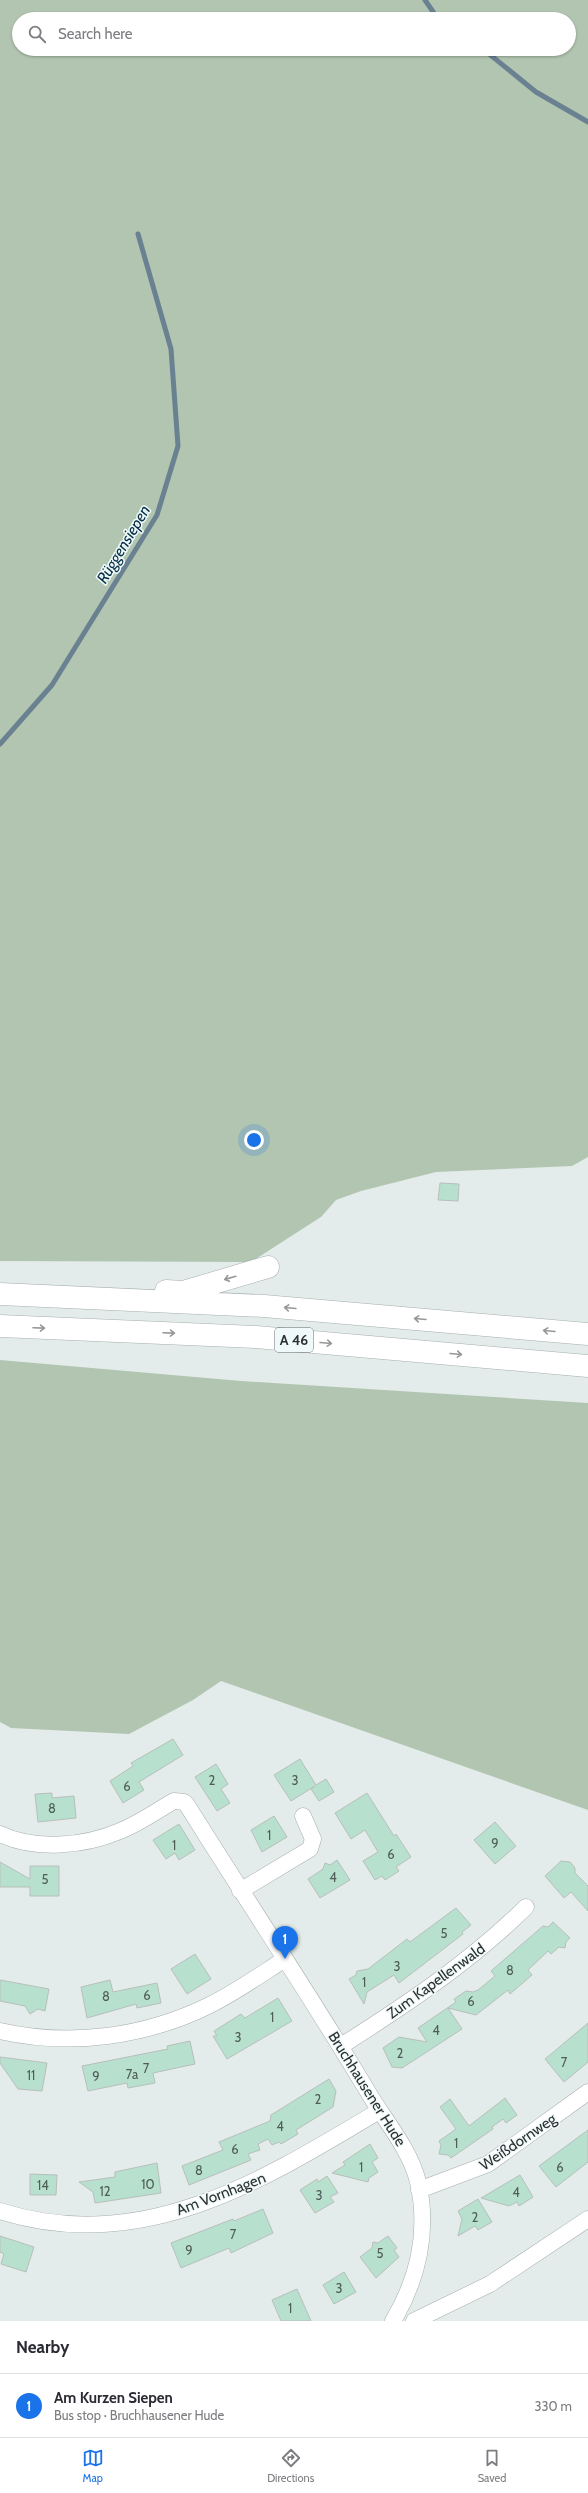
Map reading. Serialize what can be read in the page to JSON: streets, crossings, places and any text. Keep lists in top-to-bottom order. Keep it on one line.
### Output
{"streets":{"highway":["A 46"],"street":["Zum Kapellenwald","Bruchhausener Hude","Weißdornweg","Am Vornhagen"]},"crossings":[["Zum Kapellenwald","Bruchhausener Hude"],["Bruchhausener Hude","Weißdornweg"],["Bruchhausener Hude","Am Vornhagen"]],"water":["Rüggensiepen"],"house_numbers":["2","3","6","8","1","9","1","6","4","5","5","3","8","1","6","8","6","1","4","3","2","7","7","7a","11","9","2","4","1","6","1","6","8","10","14","12","4","3","2","7","9","5","3","1"],"page":{"search":"Search here","pins":"1","heading":"Nearby","list":[{"mark":"1","name":"Am Kurzen Siepen","note":"Bus stop · Bruchhausener Hude","value":"330 m"}],"nav":["Map","Directions","Saved"]}}
